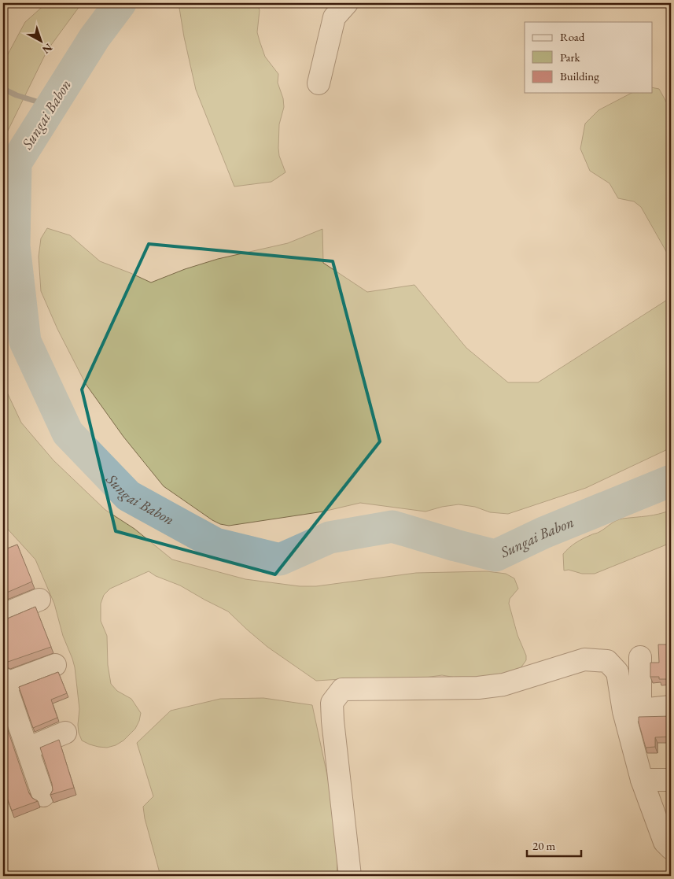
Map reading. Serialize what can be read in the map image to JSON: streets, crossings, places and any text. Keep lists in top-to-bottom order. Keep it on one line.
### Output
{"water":["Sungai Babon"],"legend":["Road","Park","Building"],"scale_bar":"20 m","north":"bottom right"}
